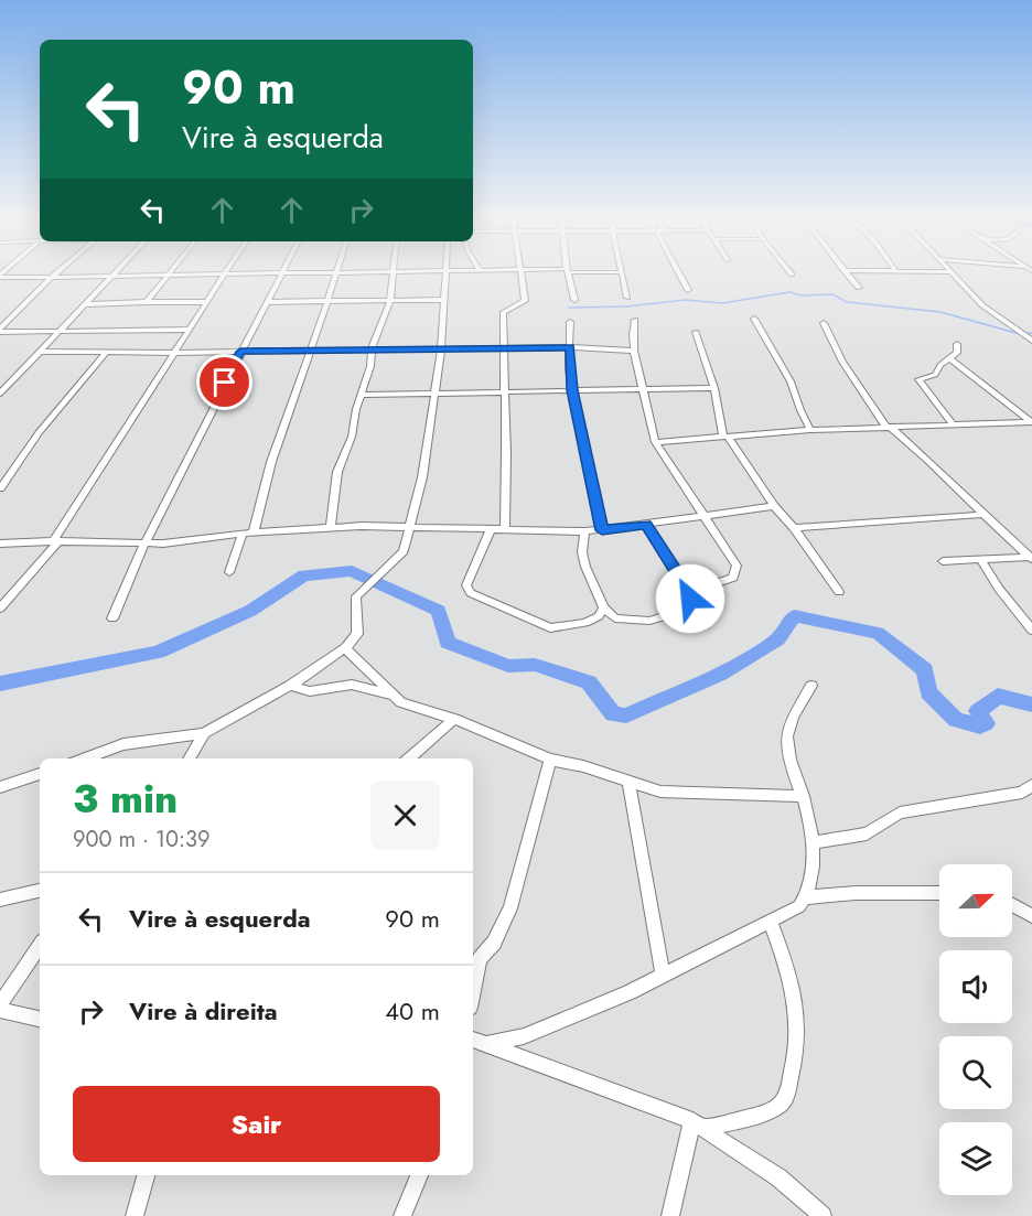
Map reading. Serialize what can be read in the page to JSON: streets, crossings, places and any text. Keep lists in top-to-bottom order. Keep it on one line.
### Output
{"north":"right","page":{"turn":["90 m","Vire à esquerda"],"heading":["3 min","900 m · 10:39"],"list":[{"name":"Vire à esquerda","value":"90 m"},{"name":"Vire à direita","value":"40 m"}],"buttons":"Sair"}}
